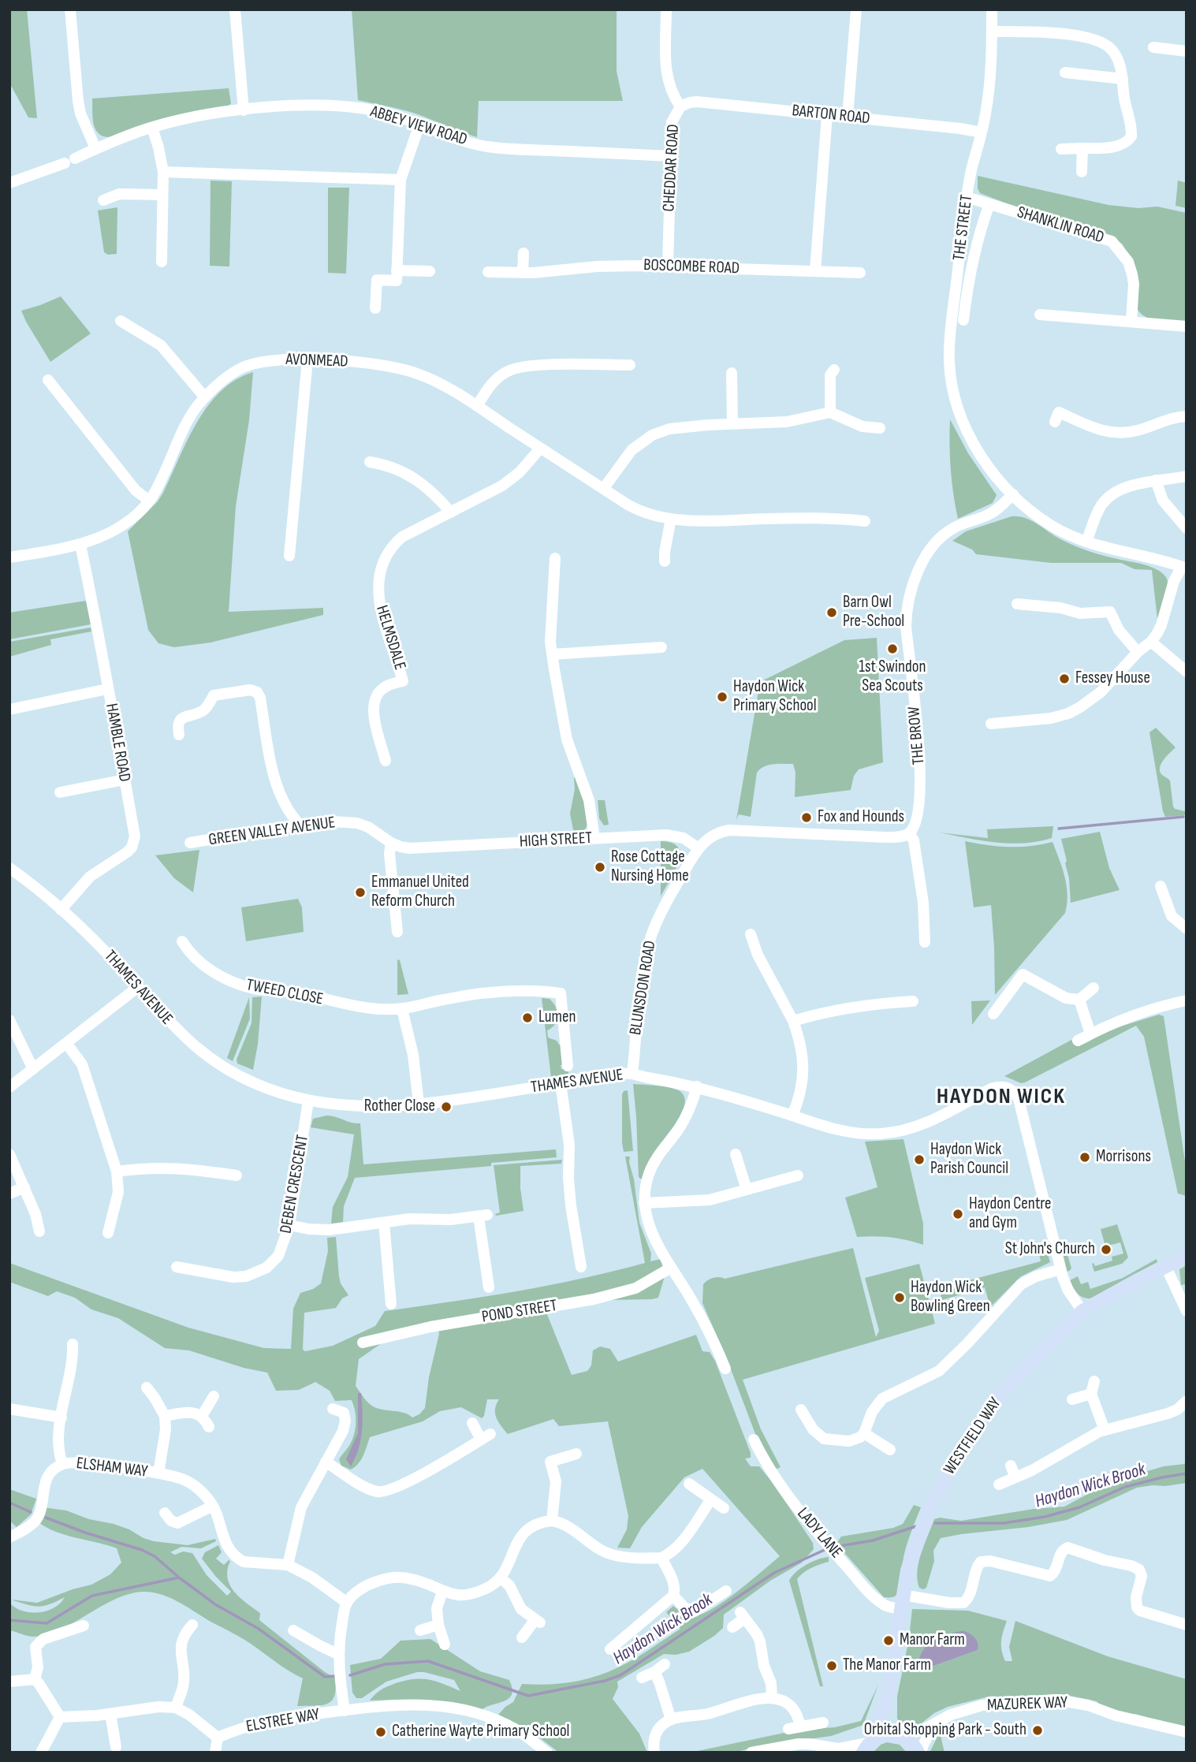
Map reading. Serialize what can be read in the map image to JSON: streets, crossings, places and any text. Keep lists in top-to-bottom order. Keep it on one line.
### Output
{"streets":{"main road":["WESTFIELD WAY"],"street":["BARTON ROAD","ABBEY VIEW ROAD","CHEDDAR ROAD","SHANKLIN ROAD","THE STREET","BOSCOMBE ROAD","AVONMEAD","HELMSDALE","THE BROW","HAMBLE ROAD","GREEN VALLEY AVENUE","HIGH STREET","THAMES AVENUE","BLUNSDON ROAD","TWEED CLOSE","DEBEN CRESCENT","POND STREET","ELSHAM WAY","LADY LANE","MAZUREK WAY","ELSTREE WAY"]},"crossings":[["BARTON ROAD","CHEDDAR ROAD"],["BARTON ROAD","THE STREET"],["ABBEY VIEW ROAD","CHEDDAR ROAD"],["CHEDDAR ROAD","BOSCOMBE ROAD"],["SHANKLIN ROAD","THE STREET"],["THE STREET","THE BROW"],["AVONMEAD","HELMSDALE"],["AVONMEAD","HAMBLE ROAD"],["HAMBLE ROAD","THAMES AVENUE"],["GREEN VALLEY AVENUE","HIGH STREET"],["HIGH STREET","BLUNSDON ROAD"],["THAMES AVENUE","BLUNSDON ROAD"],["THAMES AVENUE","DEBEN CRESCENT"],["THAMES AVENUE","WESTFIELD WAY"],["WESTFIELD WAY","LADY LANE"],["WESTFIELD WAY","MAZUREK WAY"]],"districts":["HAYDON WICK"],"water":["Haydon Wick Brook"],"places":["Barn Owl Pre-School","1st Swindon Sea Scouts","Fessey House","Haydon Wick Primary School","Fox and Hounds","Rose Cottage Nursing Home","Emmanuel United Reform Church","Lumen","Rother Close","Morrisons","Haydon Wick Parish Council","Haydon Centre and Gym","St John's Church","Haydon Wick Bowling Green","Manor Farm","The Manor Farm","Orbital Shopping Park - South","Catherine Wayte Primary School"]}
